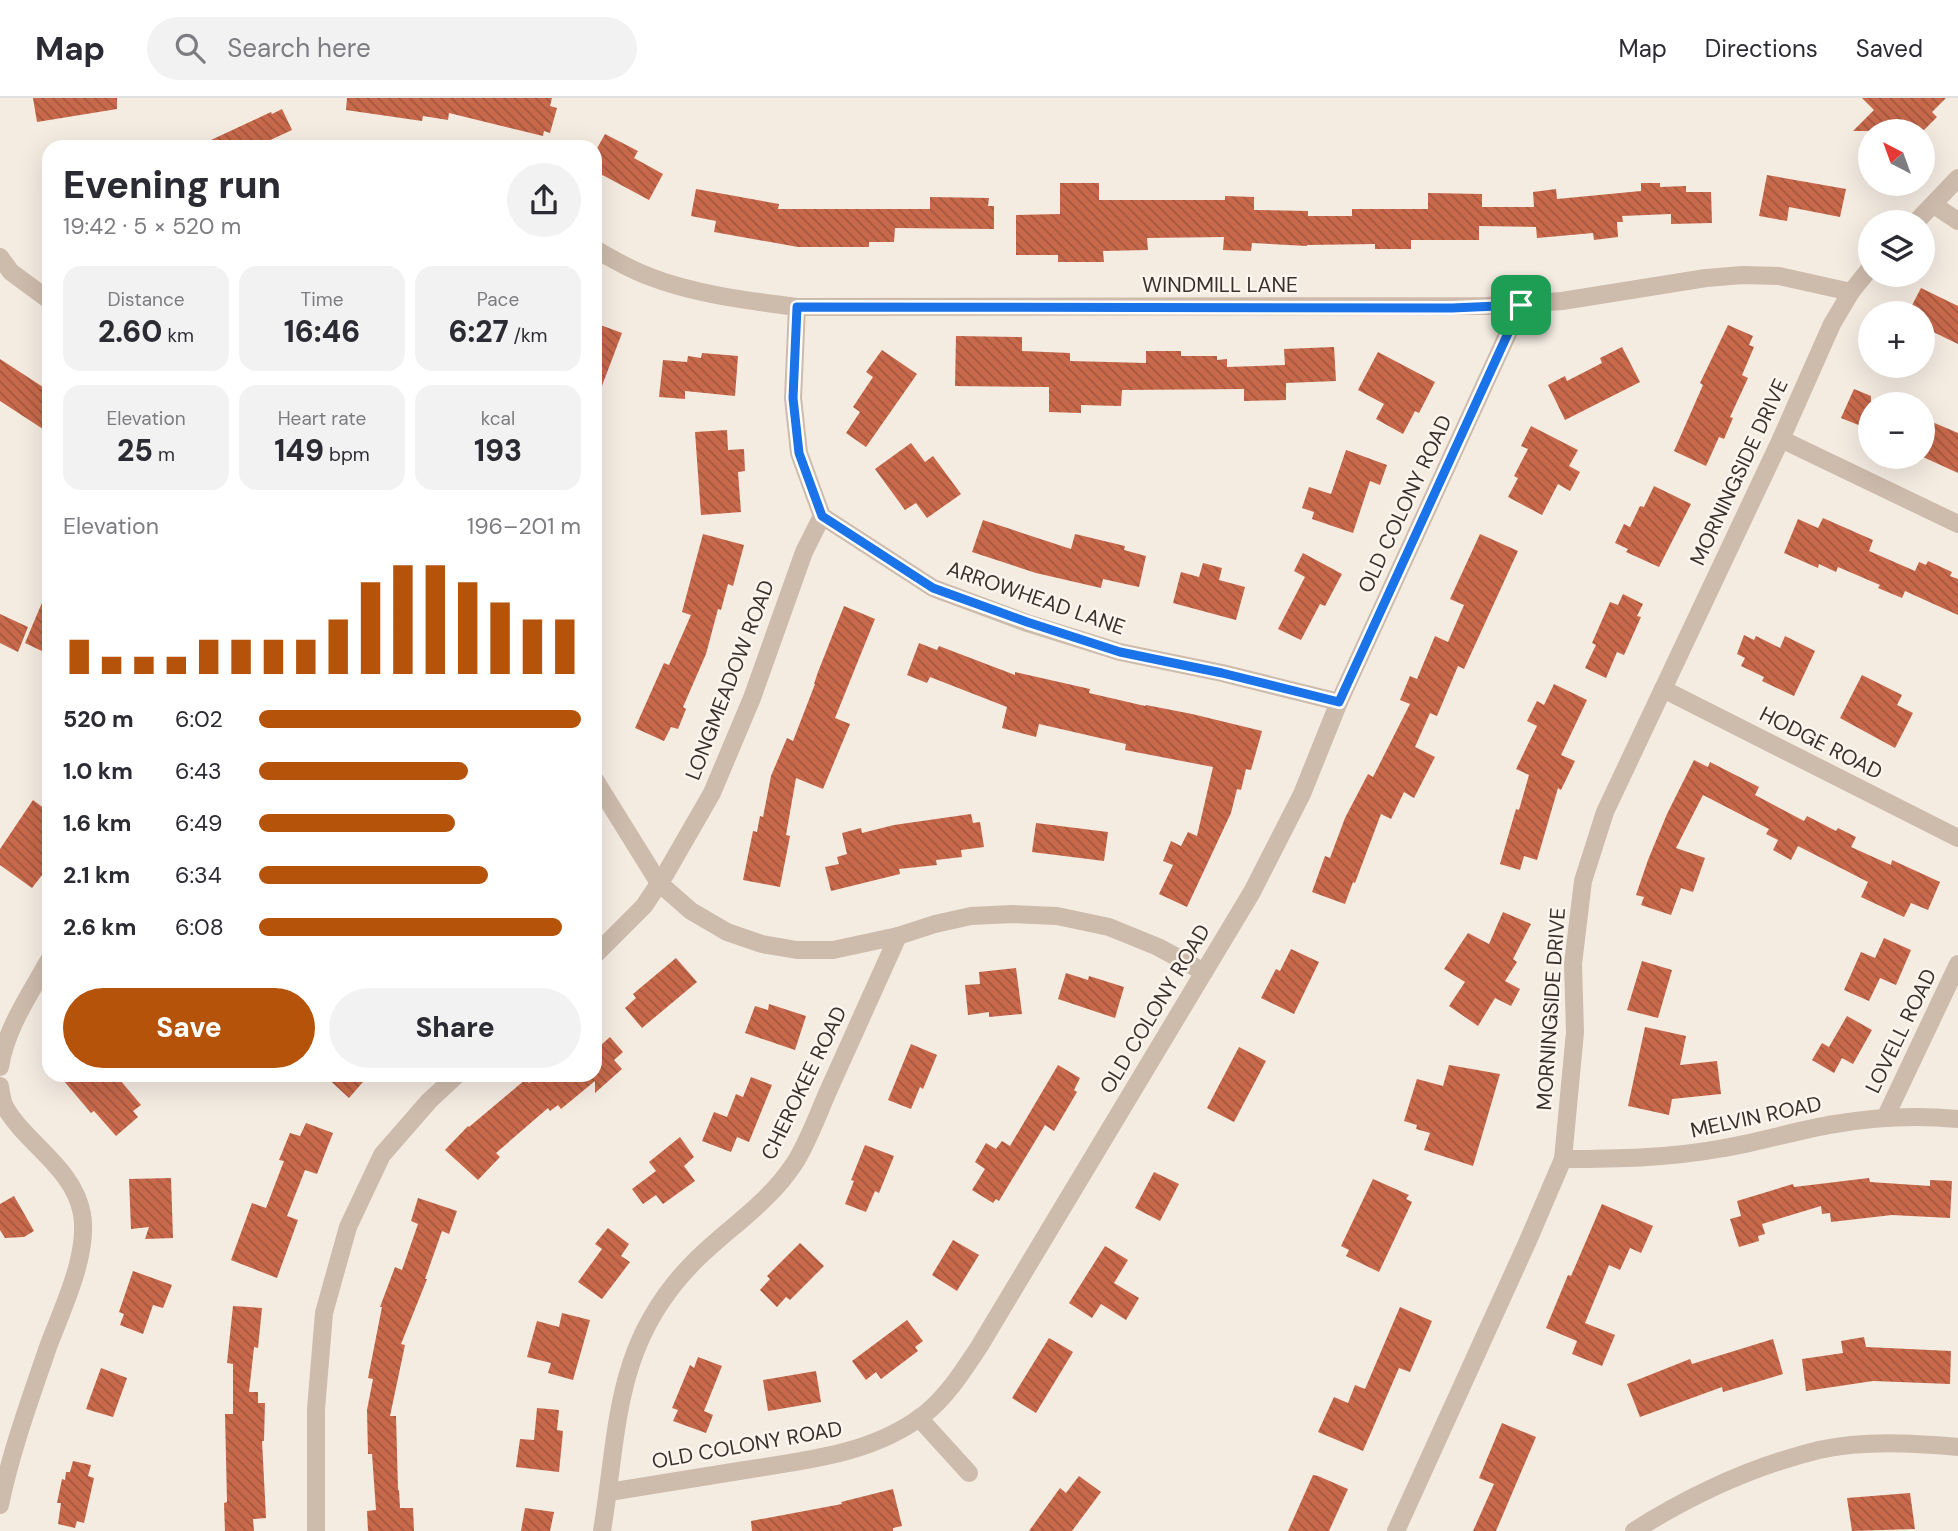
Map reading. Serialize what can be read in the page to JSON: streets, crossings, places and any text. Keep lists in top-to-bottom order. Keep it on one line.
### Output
{"streets":{"street":["WINDMILL LANE","MORNINGSIDE DRIVE","OLD COLONY ROAD","ARROWHEAD LANE","LONGMEADOW ROAD","HODGE ROAD","LOVELL ROAD","CHEROKEE ROAD","MELVIN ROAD"]},"crossings":[["WINDMILL LANE","MORNINGSIDE DRIVE"],["WINDMILL LANE","OLD COLONY ROAD"],["MORNINGSIDE DRIVE","HODGE ROAD"],["MORNINGSIDE DRIVE","MELVIN ROAD"],["OLD COLONY ROAD","ARROWHEAD LANE"],["OLD COLONY ROAD","CHEROKEE ROAD"],["ARROWHEAD LANE","LONGMEADOW ROAD"],["LOVELL ROAD","MELVIN ROAD"]],"north":"top left","page":{"header":"Map","search":"Search here","nav":["Map","Directions","Saved"],"map_buttons":["+","−"],"heading":["Evening run","19:42 · 5 × 520 m"],"stats":[["Distance","2.60 km"],["Time","16:46"],["Pace","6:27 /km"],["Elevation","25 m"],["Heart rate","149 bpm"],["kcal","193"]],"chart":["Elevation","196–201 m"],"list":[{"name":"520 m","note":"6:02"},{"name":"1.0 km","note":"6:43"},{"name":"1.6 km","note":"6:49"},{"name":"2.1 km","note":"6:34"},{"name":"2.6 km","note":"6:08"}],"buttons":["Save","Share"]}}
